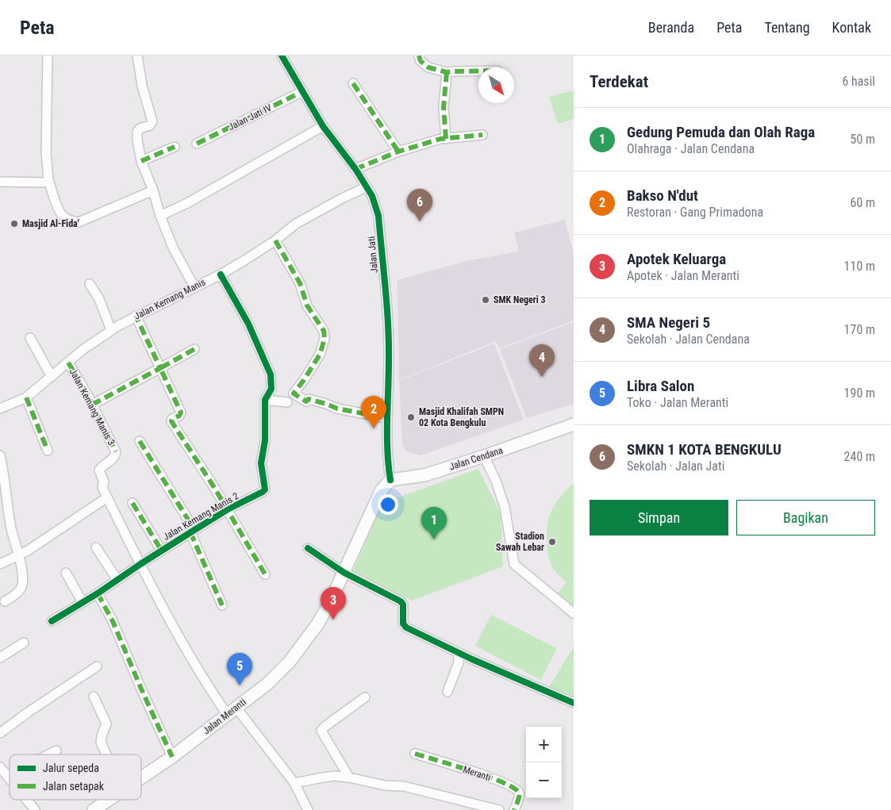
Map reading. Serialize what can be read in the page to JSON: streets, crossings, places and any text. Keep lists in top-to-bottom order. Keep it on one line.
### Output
{"streets":{"main road":["Jalan Cendana","Jalan Meranti"],"street":["Jalan Jati IV","Jalan Jati","Jalan Kemang Manis","Jalan Kemang Manis 3","Jalan Kemang Manis 2","Meranti"]},"crossings":[["Jalan Jati IV","Jalan Jati"],["Jalan Jati","Jalan Kemang Manis"],["Jalan Jati","Jalan Cendana"],["Jalan Jati","Jalan Meranti"],["Jalan Kemang Manis","Jalan Kemang Manis 3"],["Jalan Kemang Manis","Jalan Kemang Manis 2"],["Jalan Cendana","Jalan Meranti"]],"places":["Masjid Al-Fida'","SMK Negeri 3","Masjid Khalifah SMPN 02 Kota Bengkulu","Stadion Sawah Lebar"],"legend":["Jalur sepeda","Jalan setapak"],"north":"bottom right","page":{"header":"Peta","nav":["Beranda","Peta","Tentang","Kontak"],"heading":["Terdekat","6 hasil"],"list":[{"mark":"1","name":"Gedung Pemuda dan Olah Raga","note":"Olahraga · Jalan Cendana","value":"50 m"},{"mark":"2","name":"Bakso N'dut","note":"Restoran · Gang Primadona","value":"60 m"},{"mark":"3","name":"Apotek Keluarga","note":"Apotek · Jalan Meranti","value":"110 m"},{"mark":"4","name":"SMA Negeri 5","note":"Sekolah · Jalan Cendana","value":"170 m"},{"mark":"5","name":"Libra Salon","note":"Toko · Jalan Meranti","value":"190 m"},{"mark":"6","name":"SMKN 1 KOTA BENGKULU","note":"Sekolah · Jalan Jati","value":"240 m"}],"pins":["6","4","2","1","3","5"],"buttons":["Simpan","Bagikan"],"map_buttons":["+","−"]}}
